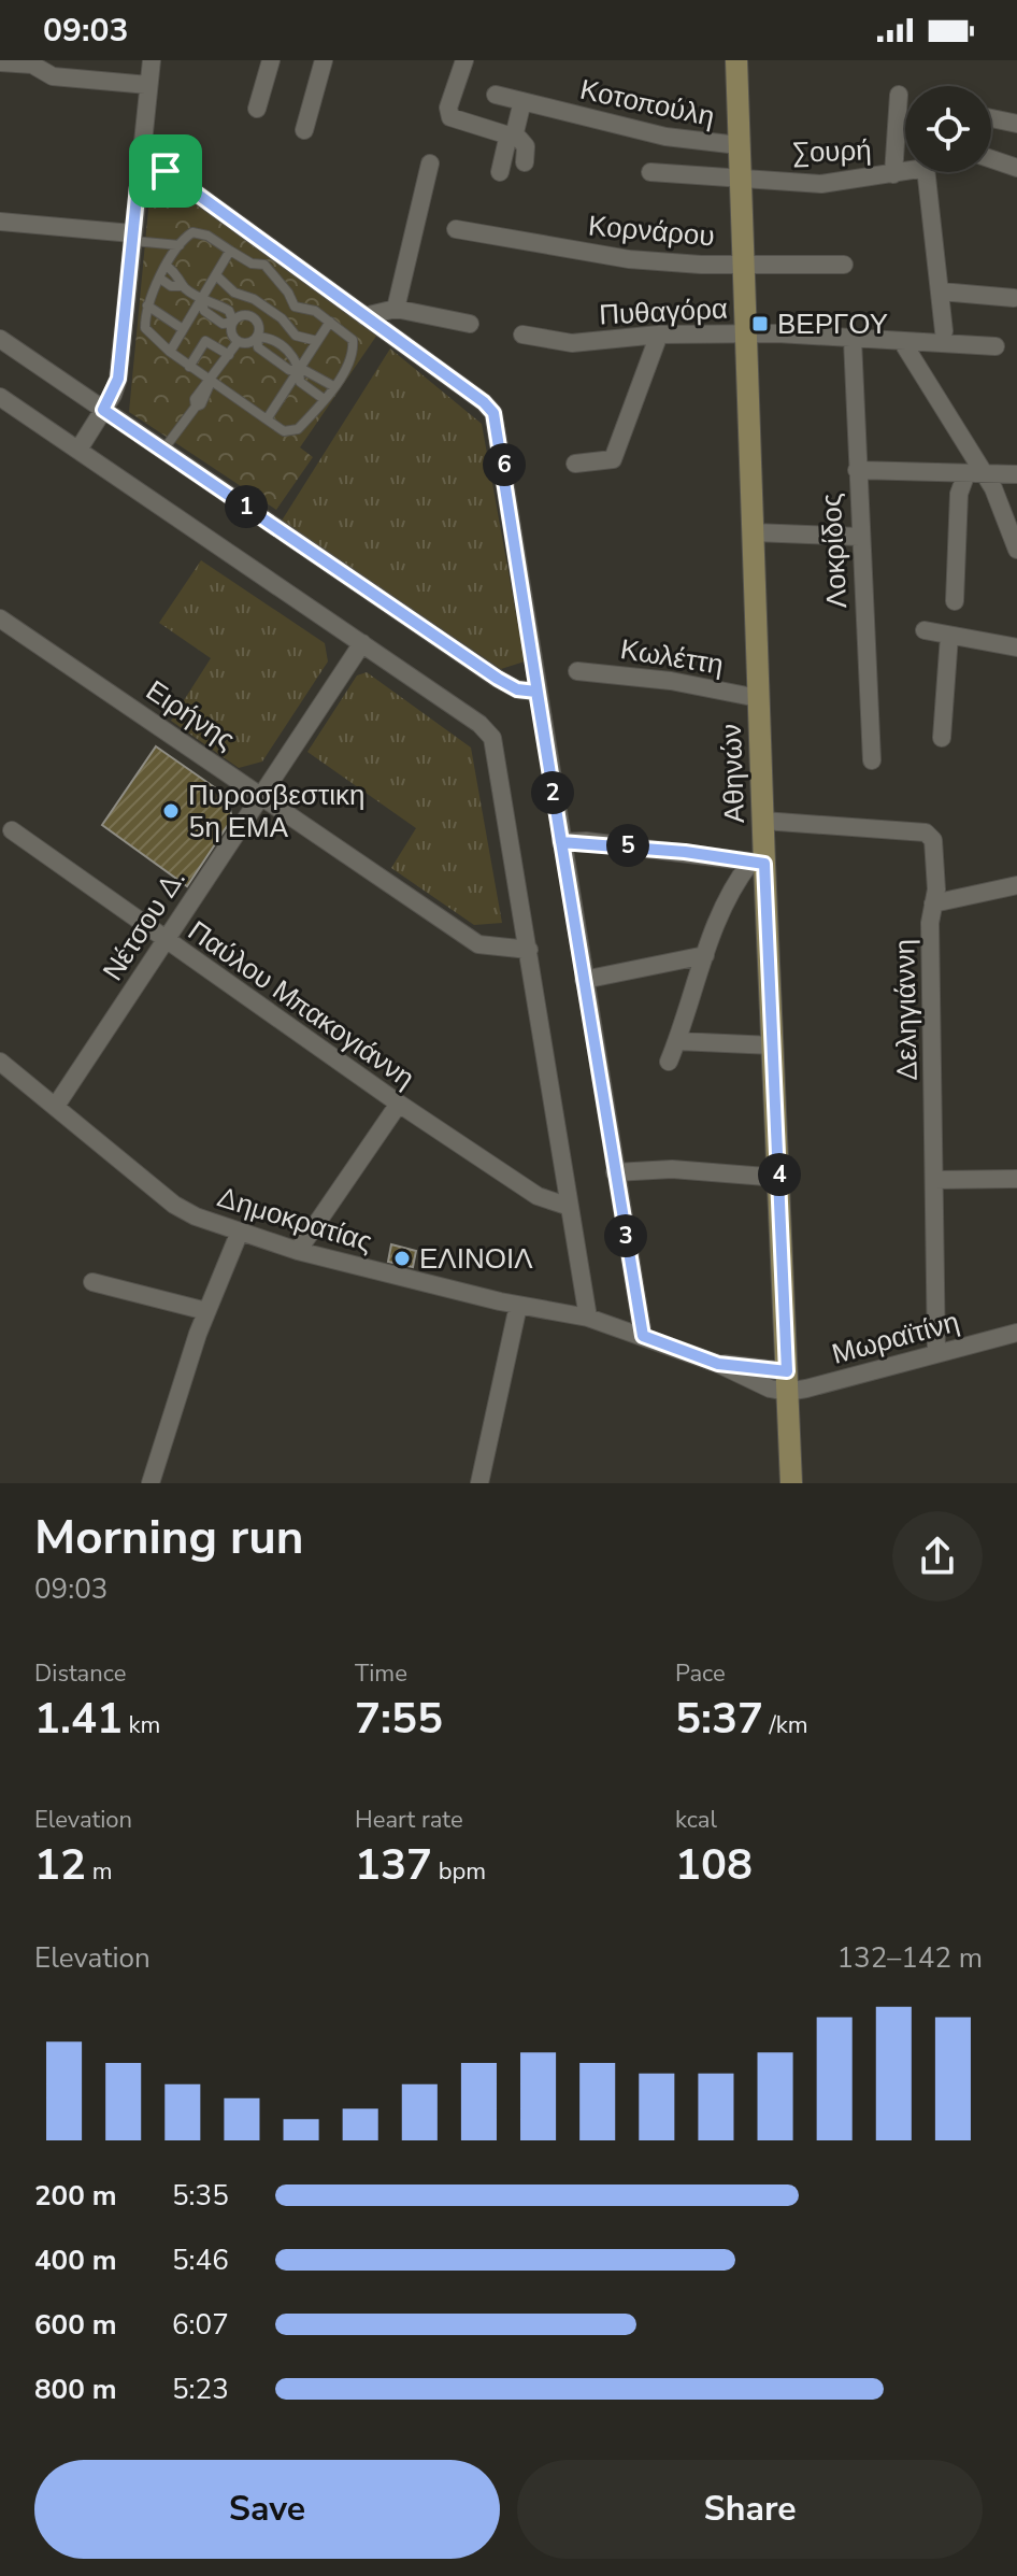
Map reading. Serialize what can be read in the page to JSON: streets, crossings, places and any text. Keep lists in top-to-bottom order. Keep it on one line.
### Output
{"streets":{"main road":["Αθηνών"],"street":["Κοτοπούλη","Σουρή","Κορνάρου","Πυθαγόρα","Λοκρίδος","Κωλέττη","Ειρήνης","Νέτσου Δ.","Παύλου Μπακογιάννη","Δεληγιάννη","Δημοκρατίας","Μωραϊτίνη"]},"crossings":[["Κοτοπούλη","Αθηνών"],["Σουρή","Αθηνών"],["Κορνάρου","Αθηνών"],["Πυθαγόρα","Λοκρίδος"],["Πυθαγόρα","Αθηνών"],["Κωλέττη","Αθηνών"],["Ειρήνης","Νέτσου Δ."],["Αθηνών","Δεληγιάννη"],["Αθηνών","Δημοκρατίας"],["Αθηνών","Μωραϊτίνη"],["Νέτσου Δ.","Παύλου Μπακογιάννη"],["Νέτσου Δ.","Δημοκρατίας"],["Δεληγιάννη","Μωραϊτίνη"],["Δημοκρατίας","Μωραϊτίνη"]],"places":{"transit":["ΒΕΡΓΟΥ"],"other":["Πυροσβεστικη 5η ΕΜΑ","ΕΛΙΝΟΙΛ"]},"page":{"status":"09:03","pins":["6","1","2","5","4","3"],"heading":["Morning run","09:03"],"stats":[["Distance","1.41 km"],["Time","7:55"],["Pace","5:37 /km"],["Elevation","12 m"],["Heart rate","137 bpm"],["kcal","108"]],"chart":["Elevation","132–142 m"],"list":[{"name":"200 m","note":"5:35"},{"name":"400 m","note":"5:46"},{"name":"600 m","note":"6:07"},{"name":"800 m","note":"5:23"}],"buttons":["Save","Share"]}}
